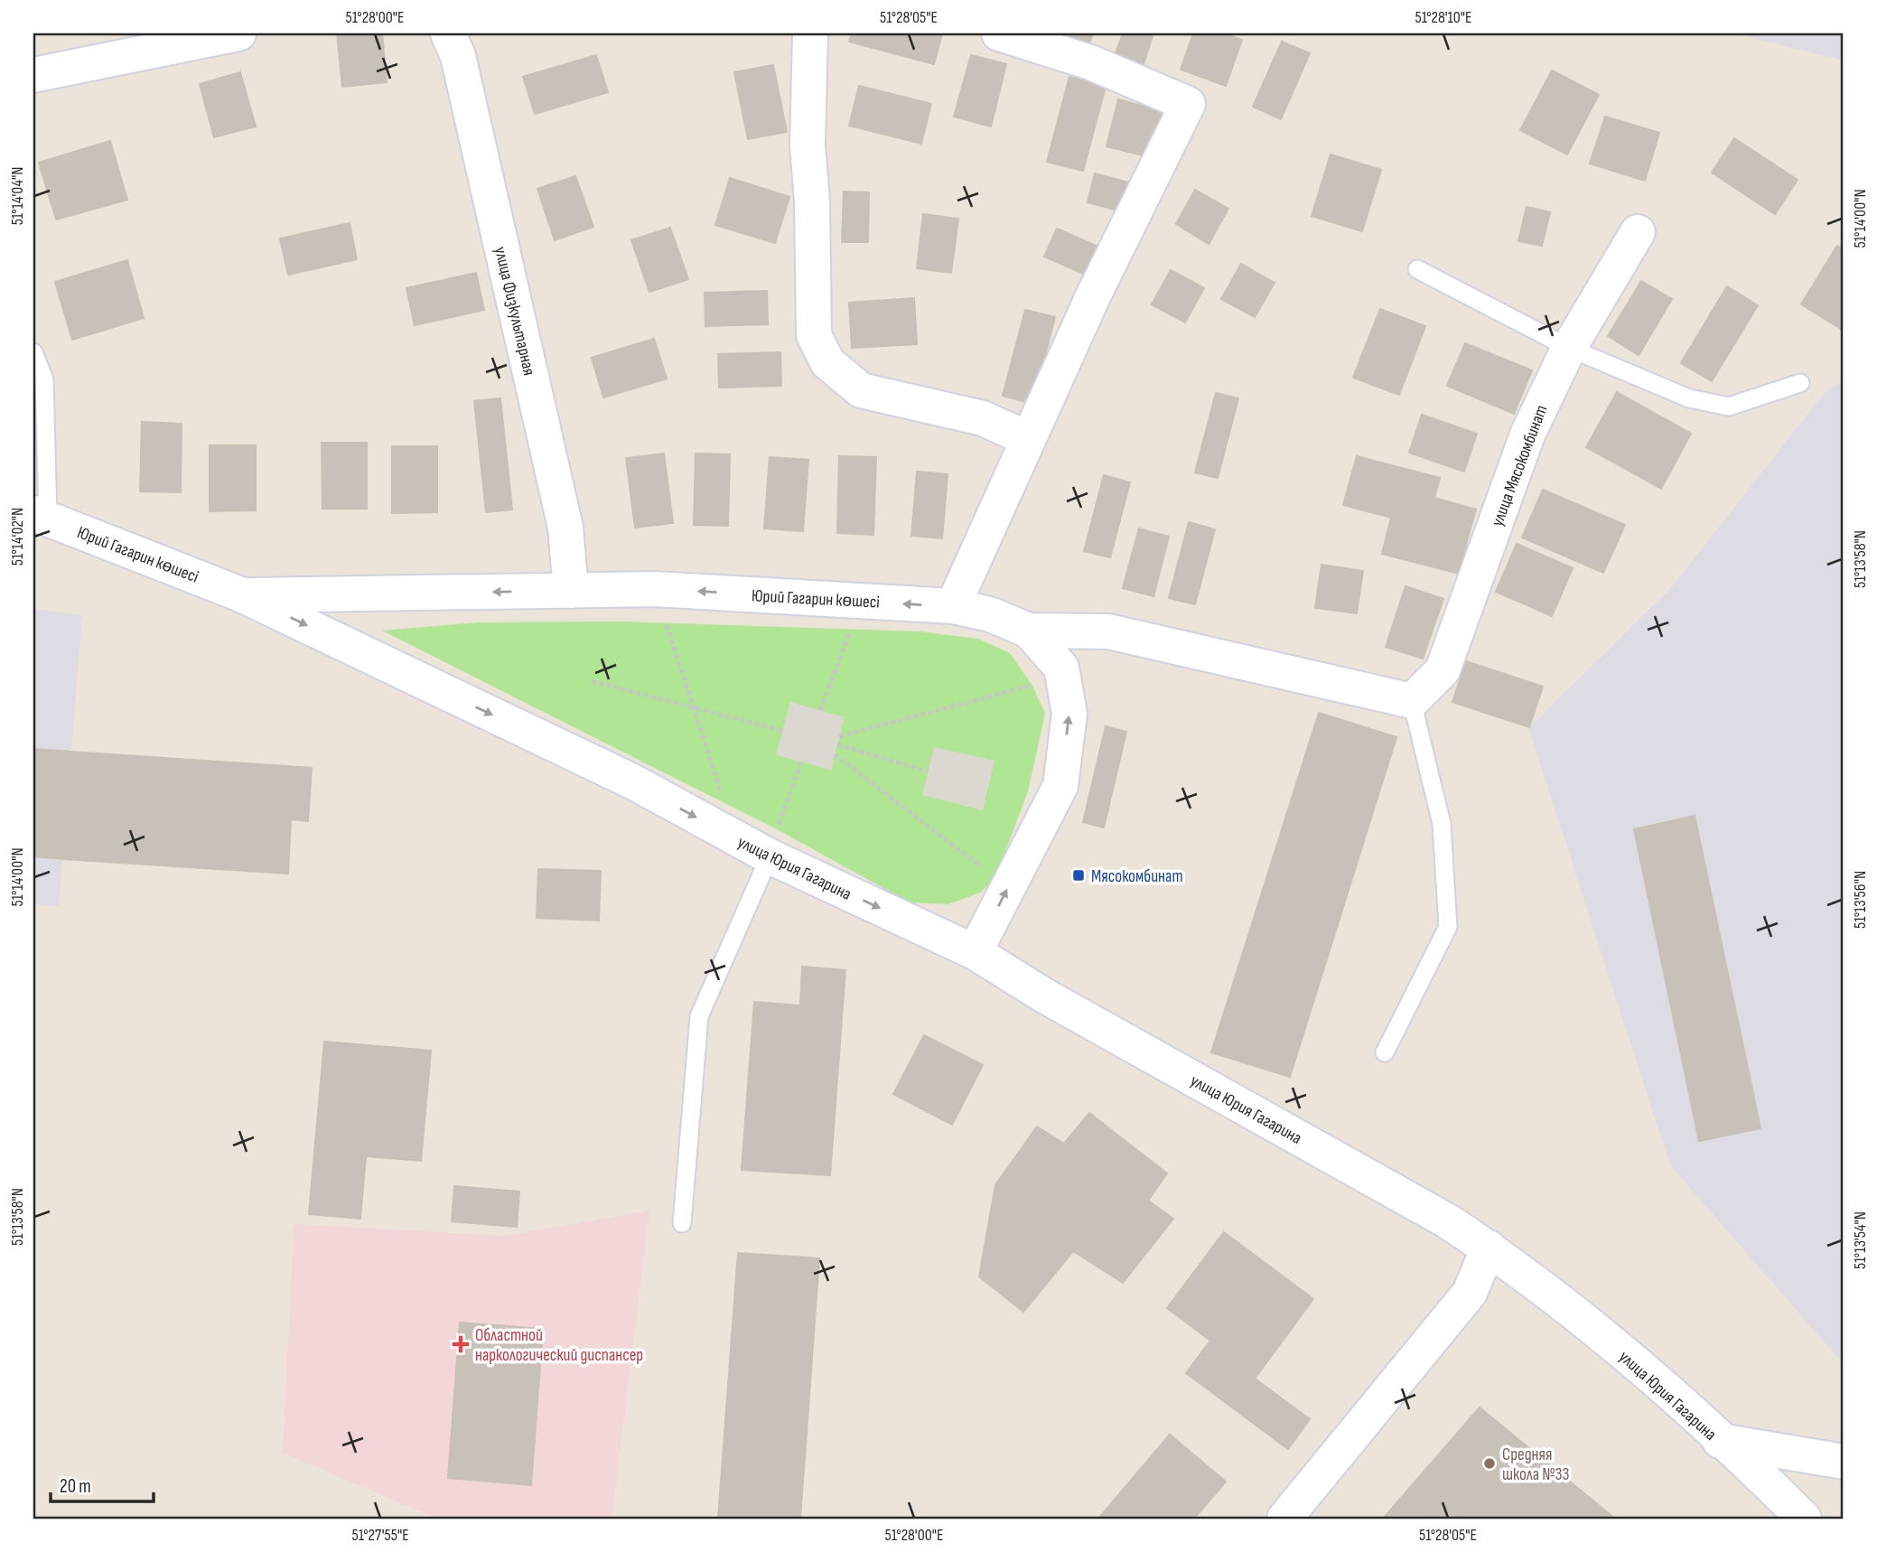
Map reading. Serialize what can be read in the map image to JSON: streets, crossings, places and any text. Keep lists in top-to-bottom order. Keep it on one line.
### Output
{"streets":{"street":["улица Физкультарная","улица Мясокомбинат","Юрий Гагарин көшесі","улица Юрия Гагарина"]},"crossings":[["улица Физкультарная","Юрий Гагарин көшесі"],["Юрий Гагарин көшесі","улица Юрия Гагарина"]],"places":{"transit":["Мясокомбинат"],"health":["Областной наркологический диспансер"],"other":["Средняя школа №33"]},"scale_bar":"20 m","coordinates":["51°28'00\"E","51°28'05\"E","51°28'10\"E","51°14'04\"N","51°14'00\"N","51°14'02\"N","51°13'58\"N","51°13'56\"N","51°13'54\"N","51°27'55\"E"]}
